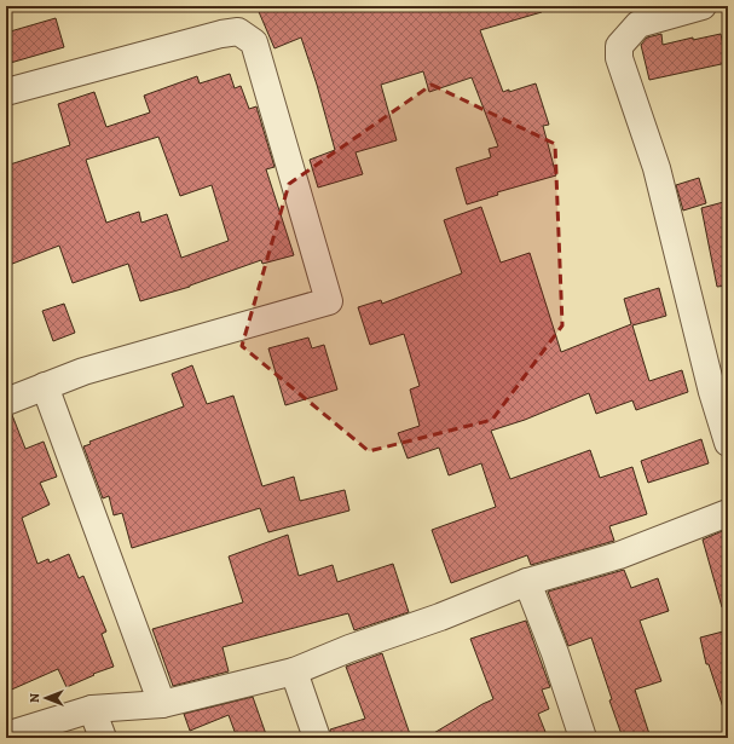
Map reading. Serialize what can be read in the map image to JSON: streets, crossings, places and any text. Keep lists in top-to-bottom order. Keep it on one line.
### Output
{"north":"left"}
